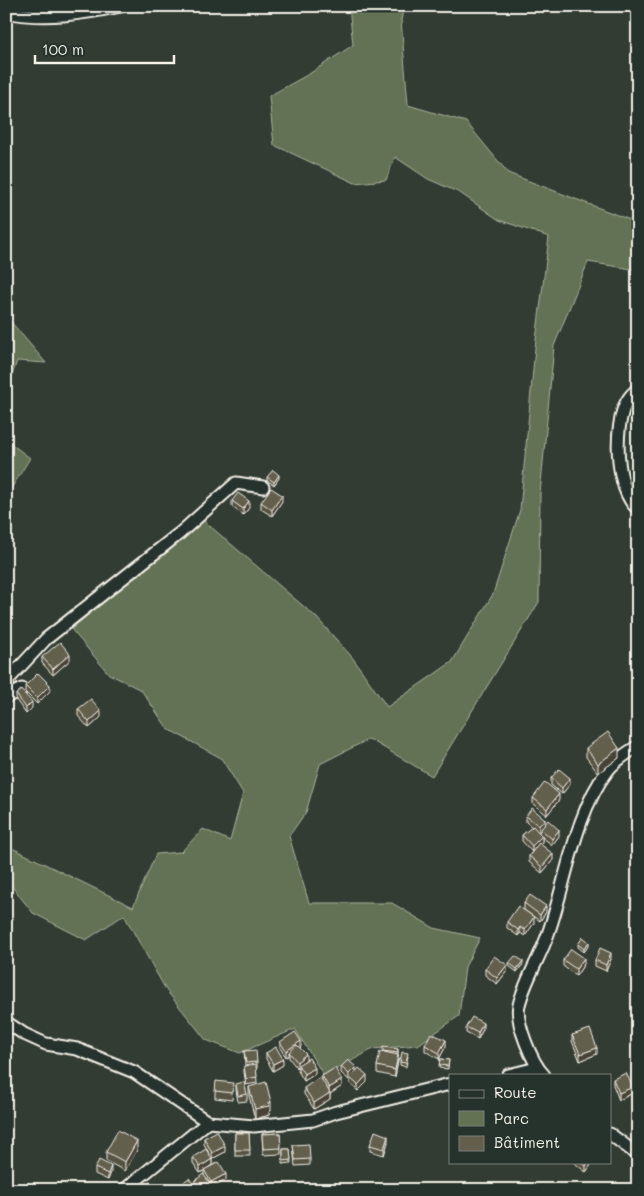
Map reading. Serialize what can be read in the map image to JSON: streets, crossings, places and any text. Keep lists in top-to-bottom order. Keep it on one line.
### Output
{"legend":["Route","Parc","Bâtiment"],"scale_bar":"100 m"}
